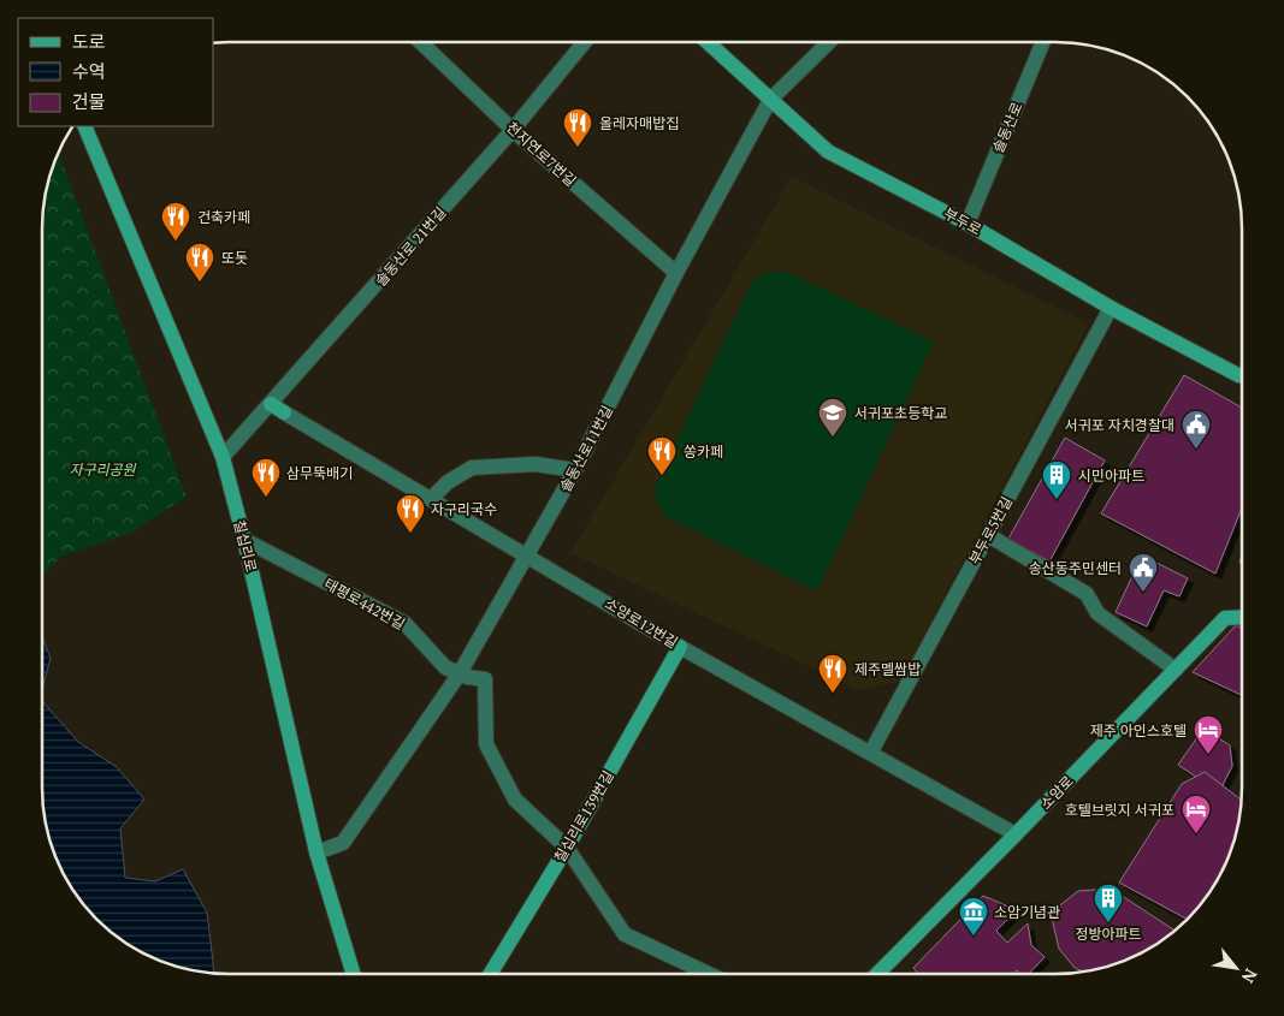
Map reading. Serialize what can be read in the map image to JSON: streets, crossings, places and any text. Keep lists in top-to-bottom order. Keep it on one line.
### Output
{"streets":{"street":["솔동산로","천지연로7번길","부두로","솔동산로 21번길","솔동산로11번길","부두로5번길","칠십리로","태평로442번길","소양로12번길","소암로","칠십리로139번길"]},"crossings":[["솔동산로","부두로"],["천지연로7번길","솔동산로 21번길"],["천지연로7번길","솔동산로11번길"],["부두로","솔동산로11번길"],["부두로","부두로5번길"],["솔동산로 21번길","칠십리로"],["솔동산로 21번길","소양로12번길"],["솔동산로11번길","칠십리로"],["솔동산로11번길","태평로442번길"],["솔동산로11번길","소양로12번길"],["부두로5번길","소양로12번길"],["칠십리로","태평로442번길"],["태평로442번길","칠십리로139번길"],["소양로12번길","소암로"],["소양로12번길","칠십리로139번길"]],"parks":["자구리공원"],"places":{"restaurant":["올레자매밥집","건축카페","또돗","쏭카페","삼무뚝배기","자구리국수","제주멜쌈밥"],"school or university":["서귀포초등학교"],"public building":["서귀포 자치경찰대","송산동주민센터"],"building":["시민아파트","정방아파트"],"hotel":["제주 아인스호텔","호텔브릿지 서귀포"],"museum":["소암기념관"]},"legend":["도로","수역","건물"],"north":"bottom right"}
